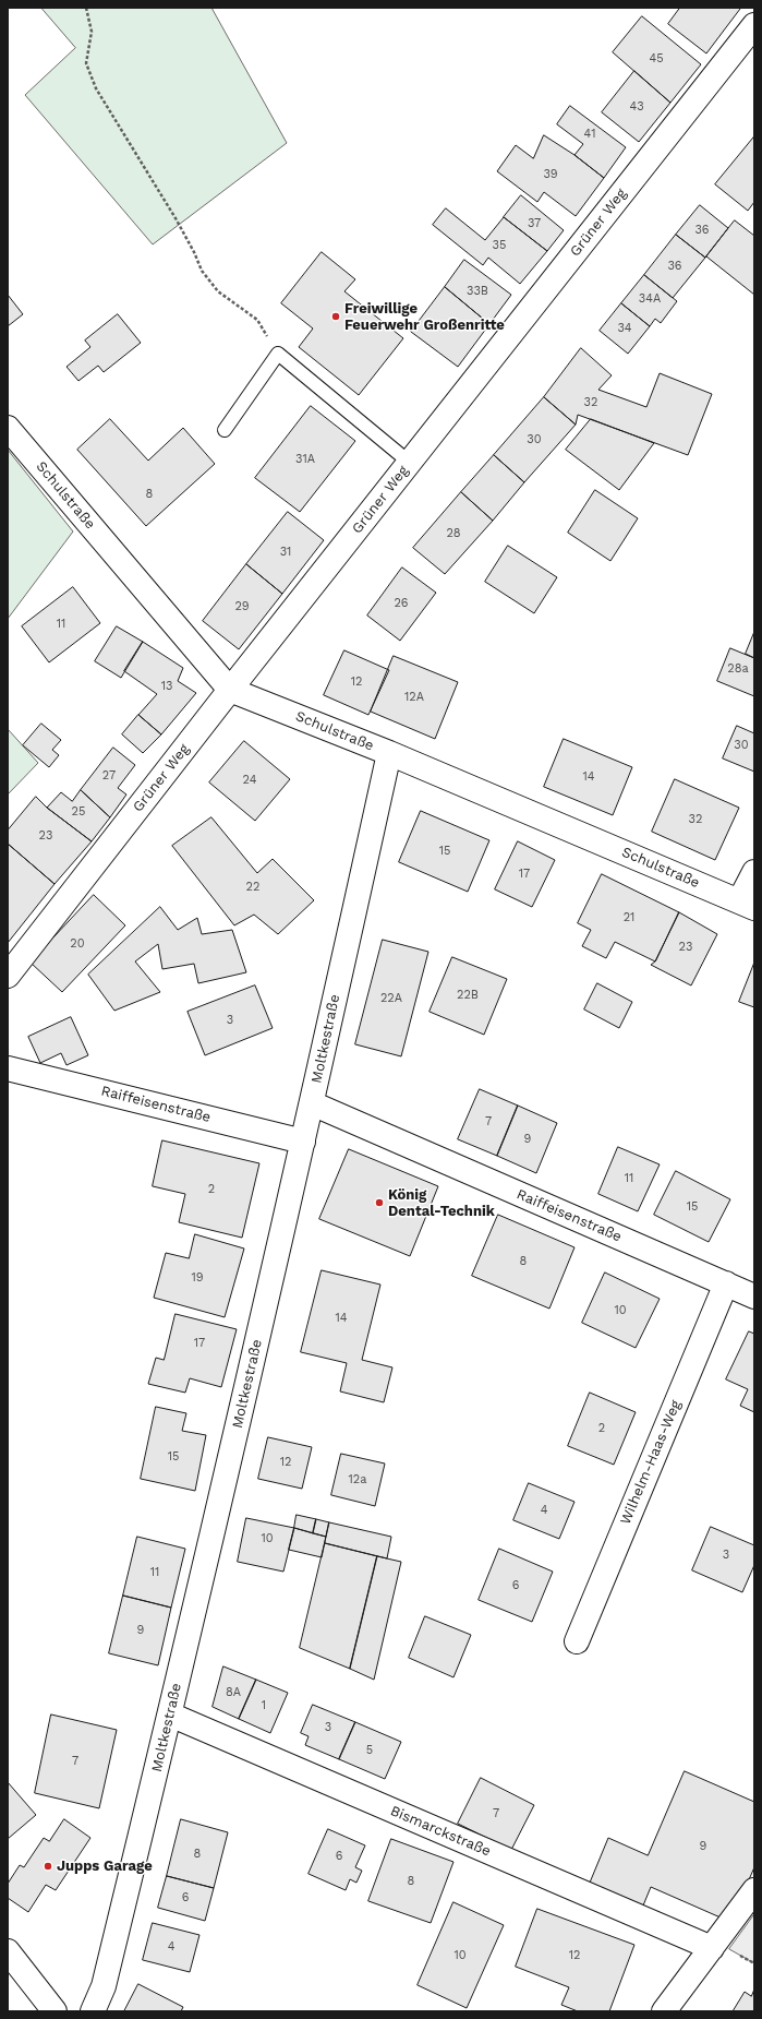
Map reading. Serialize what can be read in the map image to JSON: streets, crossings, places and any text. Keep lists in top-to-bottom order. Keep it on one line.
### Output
{"streets":{"street":["Grüner Weg","Schulstraße","Moltkestraße","Raiffeisenstraße","Wilhelm-Haas-Weg","Bismarckstraße"]},"crossings":[["Grüner Weg","Schulstraße"],["Schulstraße","Moltkestraße"],["Moltkestraße","Raiffeisenstraße"],["Moltkestraße","Bismarckstraße"],["Raiffeisenstraße","Wilhelm-Haas-Weg"]],"places":["Freiwillige Feuerwehr Großenritte","König Dental-Technik","Jupps Garage"],"house_numbers":["45","43","41","39","37","36","35","36","33B","34A","34","32","30","31A","8","28","31","26","29","11","28a","12","13","12A","30","27","14","24","25","32","23","15","17","22","21","20","23","22B","22A","3","7","9","11","2","15","8","19","10","14","17","2","15","12","12a","4","10","3","11","6","9","8A","1","3","5","7","7","9","8","6","8","6","4","10","12"]}
